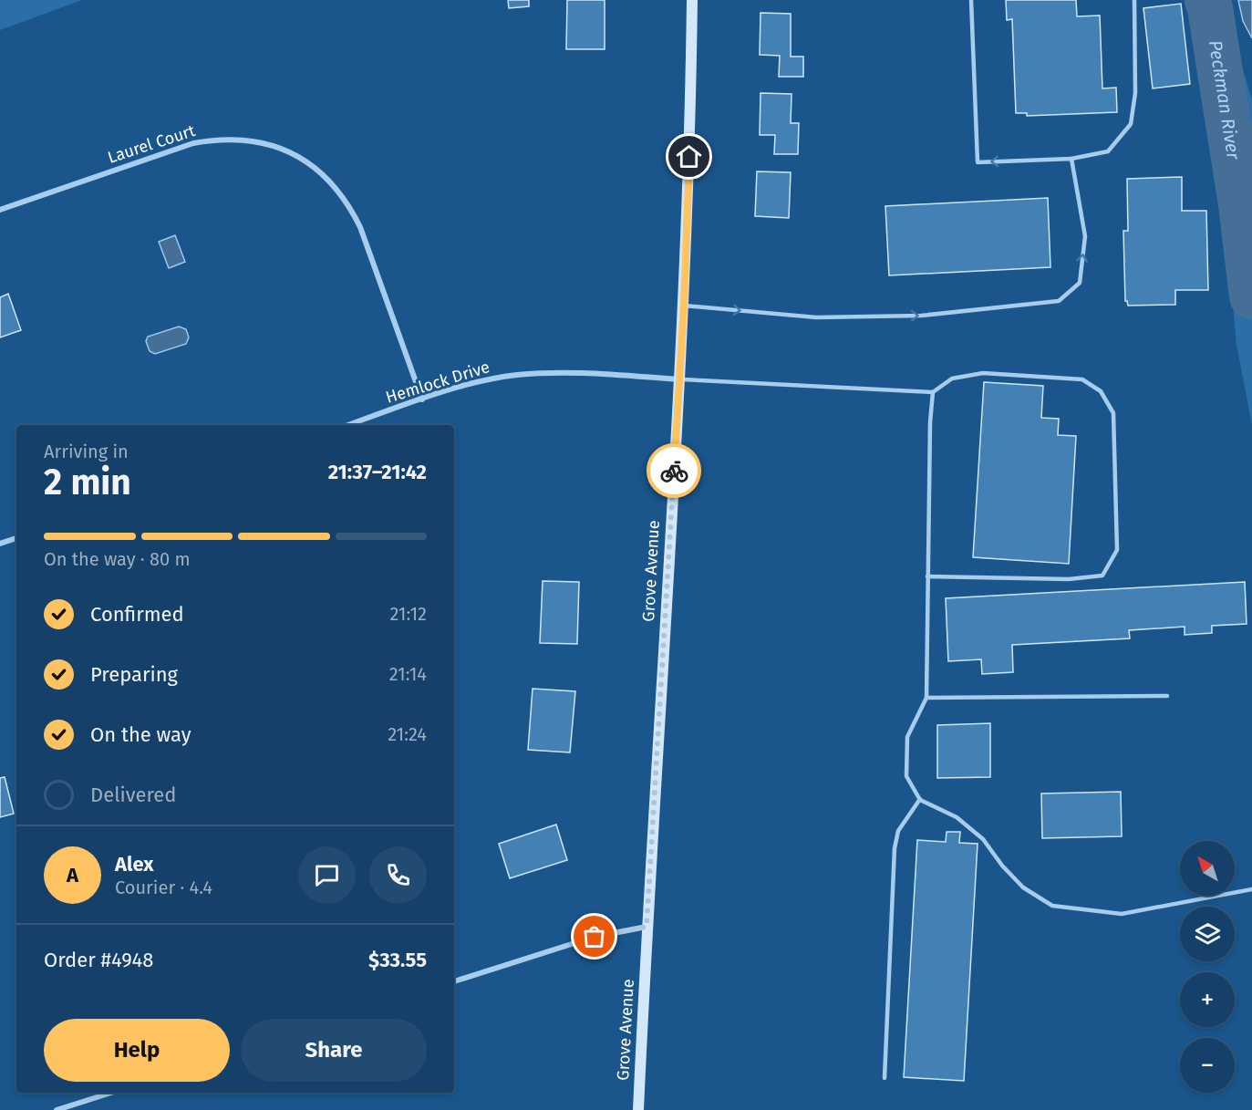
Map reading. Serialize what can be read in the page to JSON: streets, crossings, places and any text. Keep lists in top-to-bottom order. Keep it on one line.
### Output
{"streets":{"street":["Laurel Court","Hemlock Drive","Grove Avenue"]},"crossings":[["Laurel Court","Hemlock Drive"],["Hemlock Drive","Grove Avenue"]],"water":["Peckman River"],"north":"top left","page":{"heading":["2 min","Arriving in","21:37–21:42"],"panel":["Alex","Courier · 4.4","Order #4948","$33.55"],"bar":"On the way · 80 m","list":[["Confirmed","21:12"],["Preparing","21:14"],["On the way","21:24"],"Delivered"],"map_buttons":["+","−"],"round":"A","buttons":["Help","Share"]}}
